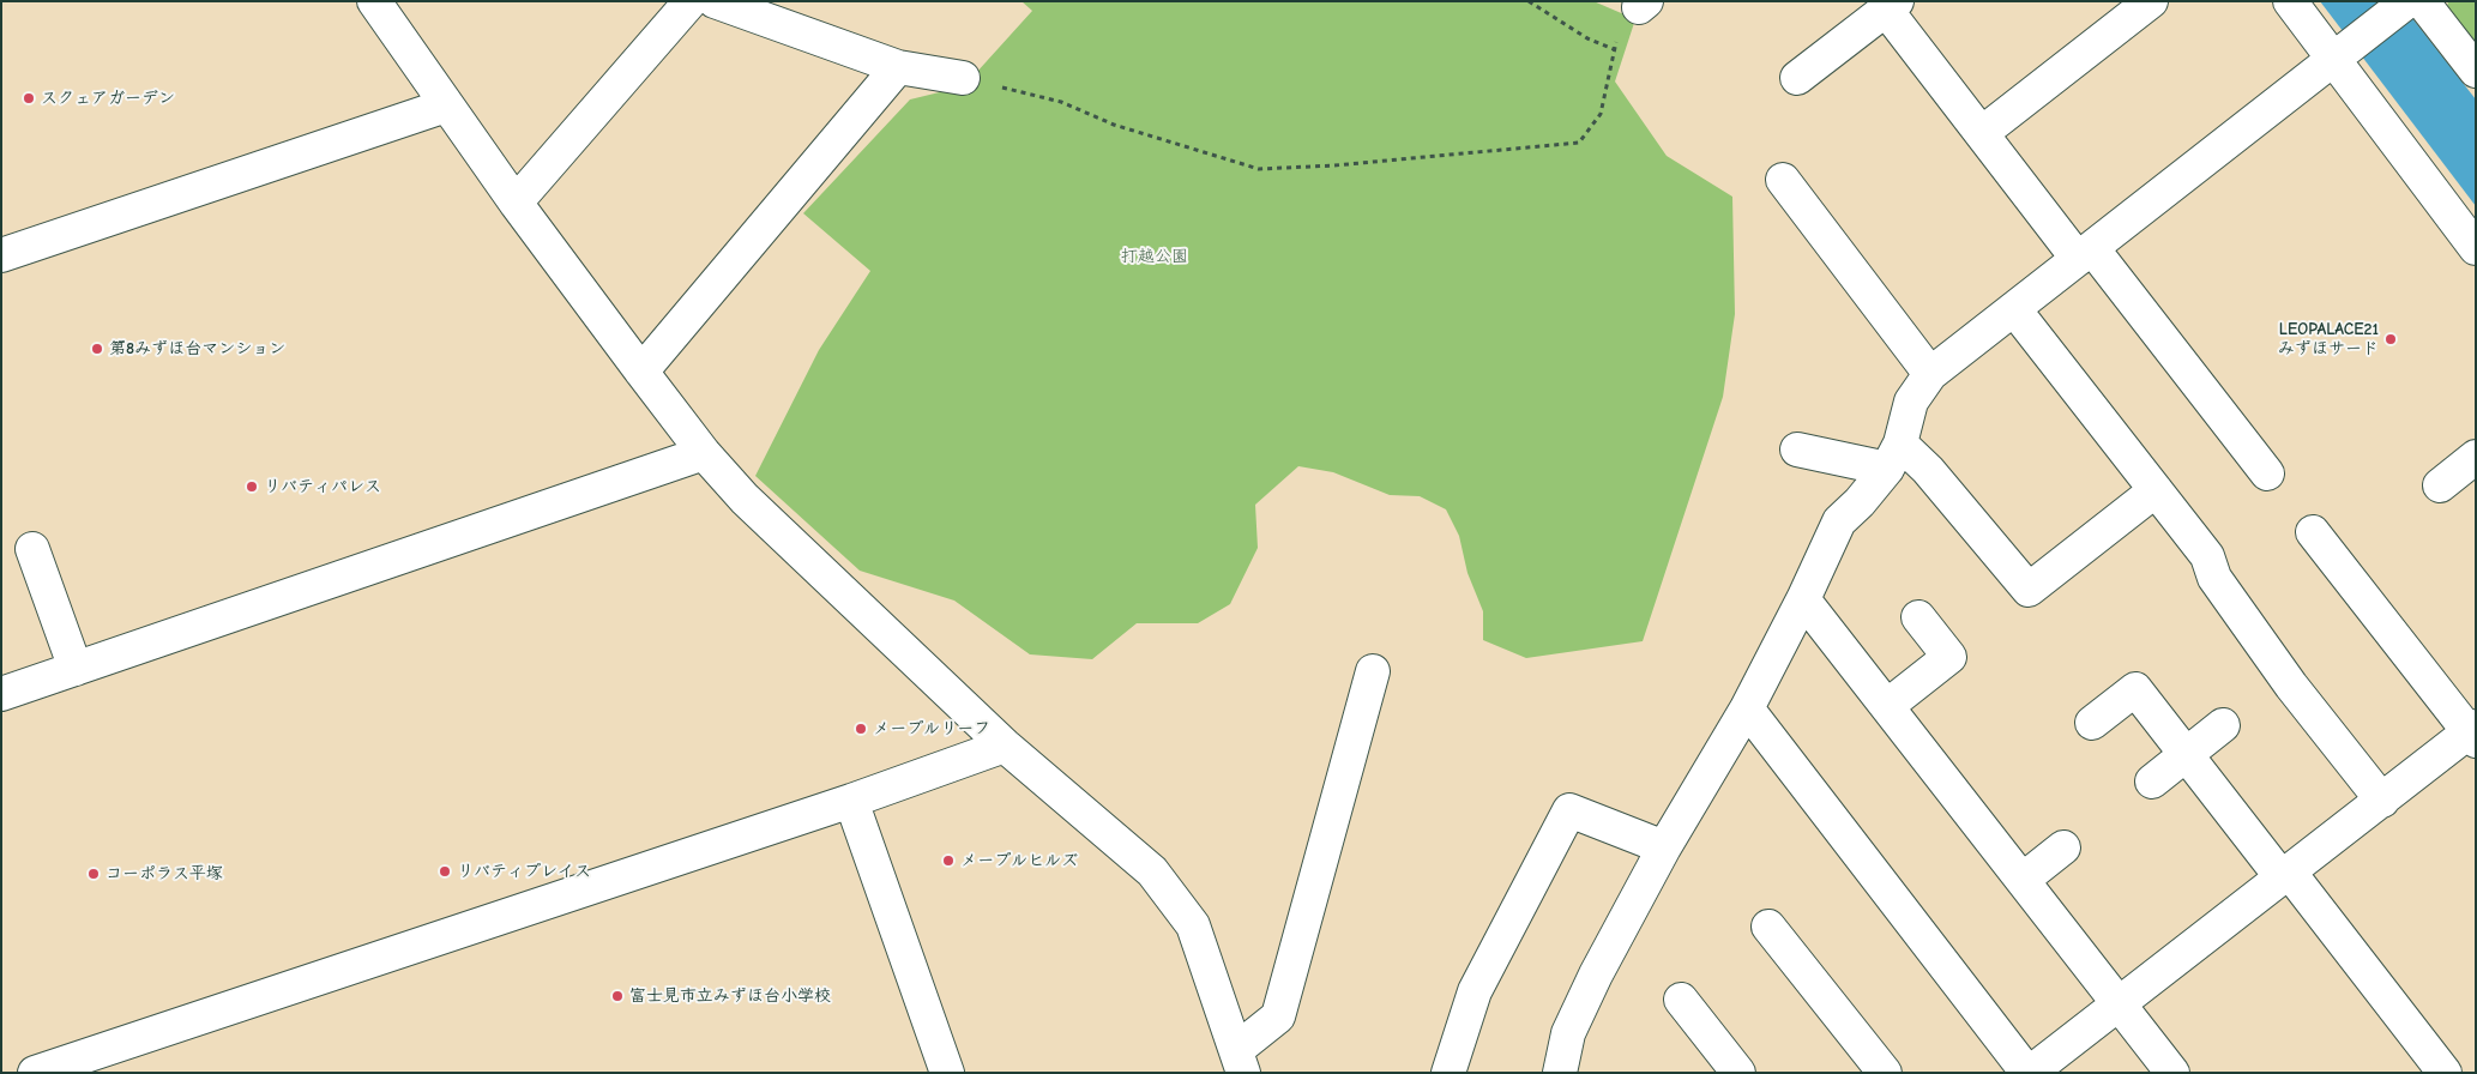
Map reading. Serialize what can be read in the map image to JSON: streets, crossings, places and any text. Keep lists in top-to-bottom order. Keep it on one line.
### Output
{"parks":["打越公園"],"places":["スクェアガーデン","LEOPALACE21 みずほサード","第8みずほ台マンション","リバティパレス","メープルリーフ","メープルヒルズ","リバティプレイス","コーポラス平塚","富士見市立みずほ台小学校"]}
